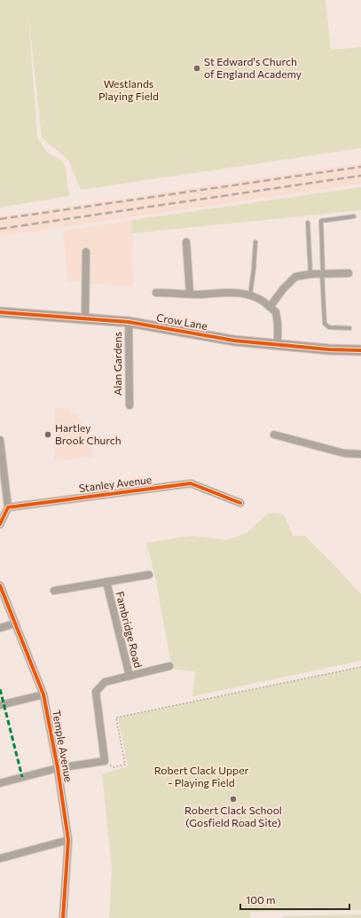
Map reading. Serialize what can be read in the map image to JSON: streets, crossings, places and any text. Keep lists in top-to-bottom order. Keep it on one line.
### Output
{"streets":{"street":["Crow Lane","Alan Gardens","Stanley Avenue","Fambridge Road","Temple Avenue"]},"crossings":[["Crow Lane","Alan Gardens"]],"parks":["Westlands Playing Field","Robert Clack Upper - Playing Field"],"places":["St Edward's Church of England Academy","Hartley Brook Church","Robert Clack School (Gosfield Road Site)"],"scale_bar":"100 m"}
